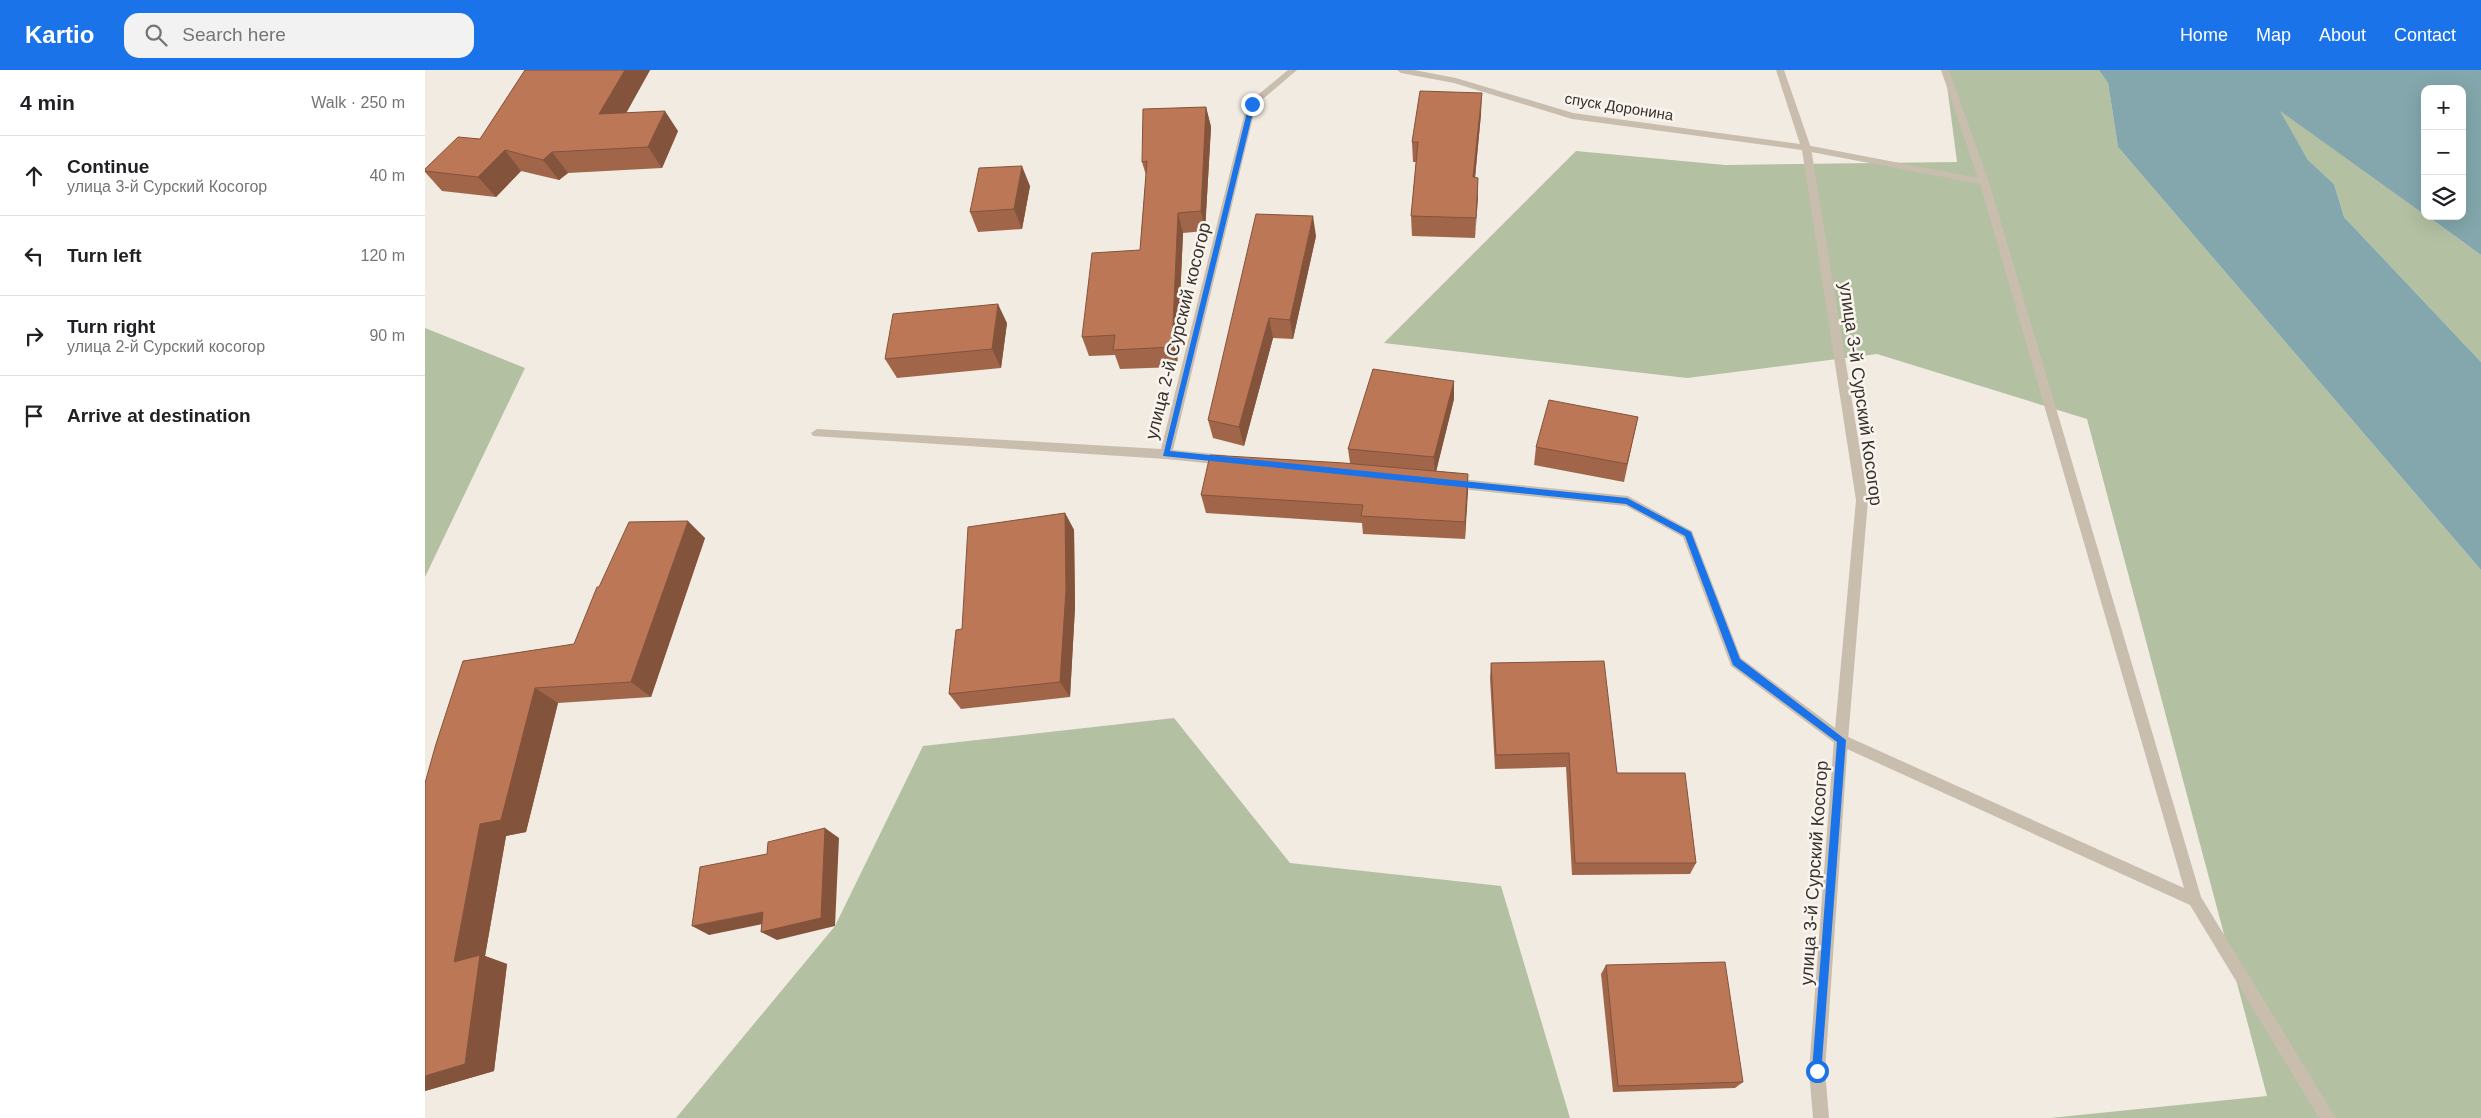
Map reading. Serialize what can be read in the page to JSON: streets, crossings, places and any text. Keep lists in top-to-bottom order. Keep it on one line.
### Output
{"streets":{"street":["спуск Доронина","улица 2-й Сурский косогор","улица 3-й Сурский Косогор"]},"crossings":[["спуск Доронина","улица 3-й Сурский Косогор"]],"page":{"header":"Kartio","search":"Search here","nav":["Home","Map","About","Contact"],"heading":["4 min","Walk · 250 m"],"map_buttons":["+","−"],"list":[["Continue","улица 3-й Сурский Косогор","40 m"],["Turn left","120 m"],["Turn right","улица 2-й Сурский косогор","90 m"],"Arrive at destination"]}}
